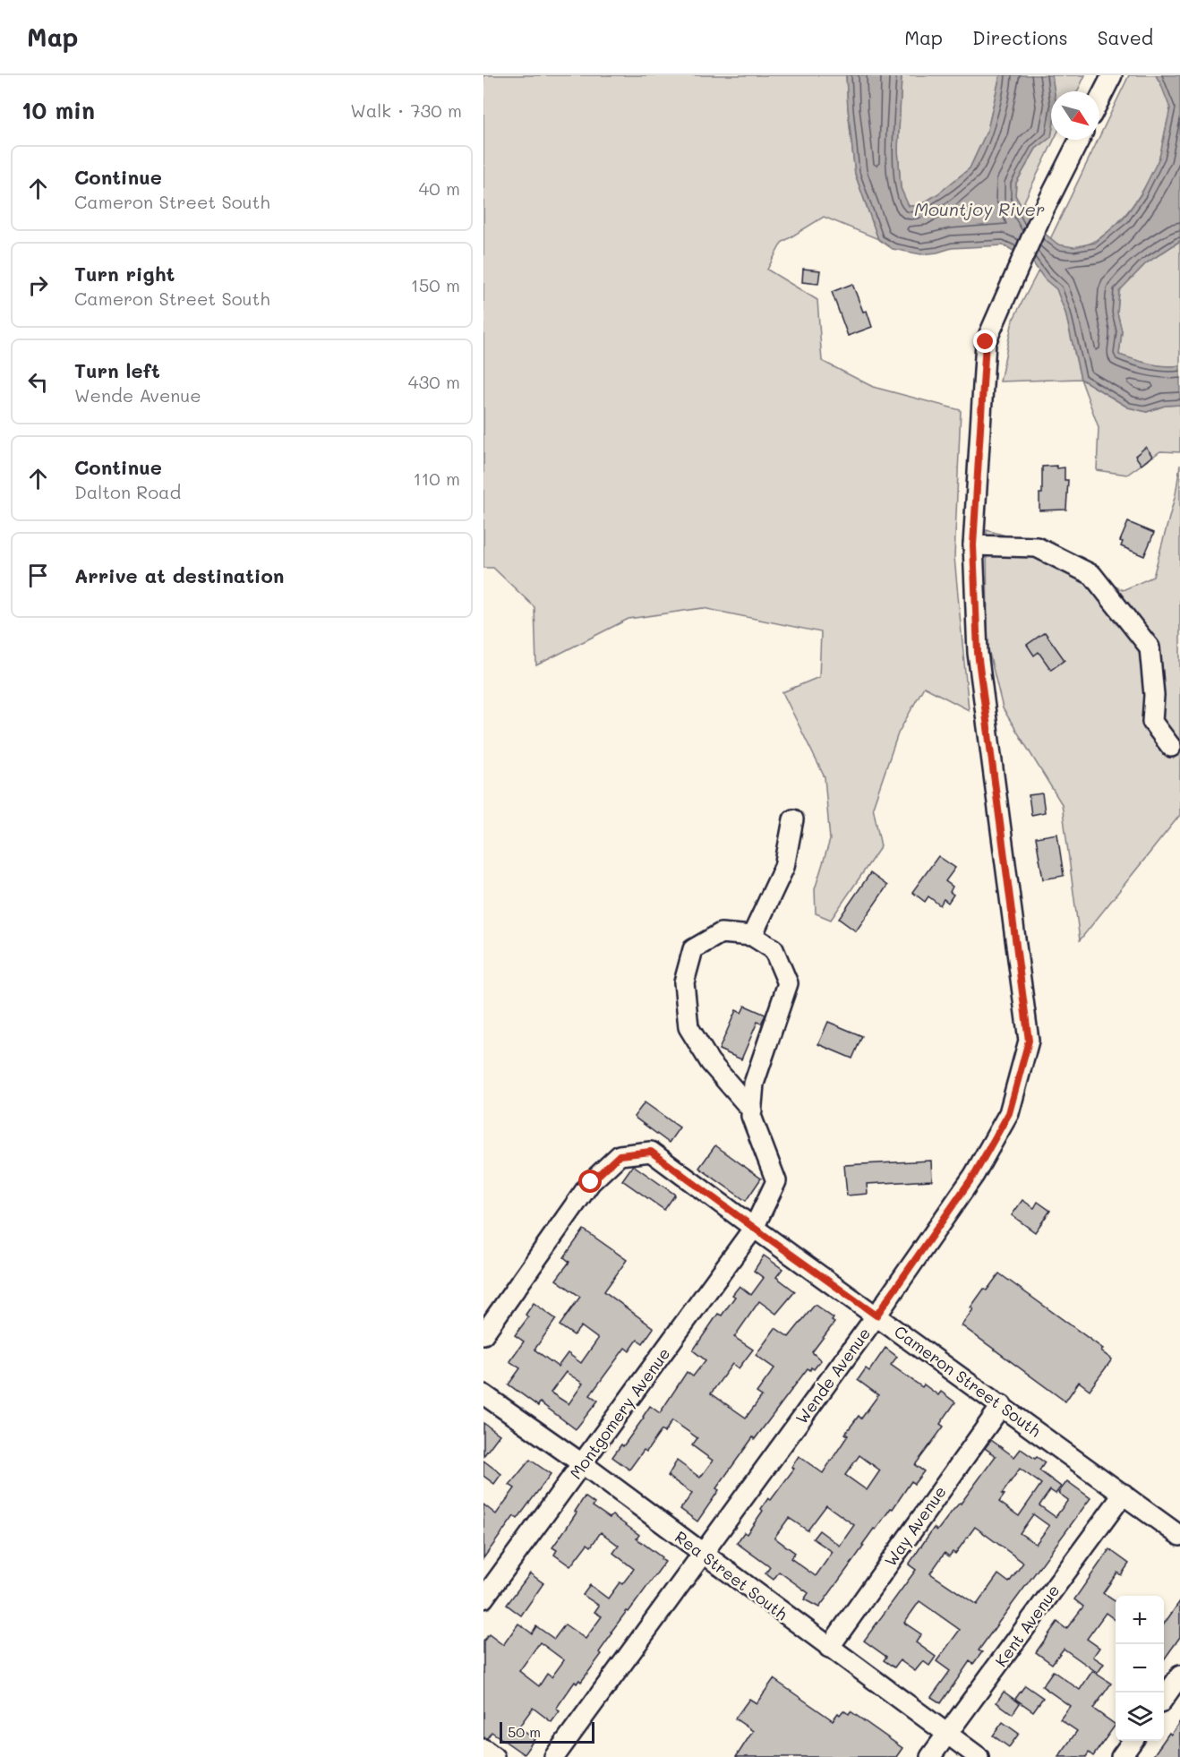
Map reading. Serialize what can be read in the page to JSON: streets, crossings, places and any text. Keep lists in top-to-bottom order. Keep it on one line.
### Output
{"streets":{"street":["Wende Avenue","Cameron Street South","Montgomery Avenue","Way Avenue","Rea Street South","Kent Avenue"]},"crossings":[["Wende Avenue","Cameron Street South"],["Wende Avenue","Rea Street South"],["Cameron Street South","Montgomery Avenue"],["Cameron Street South","Way Avenue"],["Cameron Street South","Kent Avenue"],["Montgomery Avenue","Rea Street South"],["Way Avenue","Rea Street South"],["Rea Street South","Kent Avenue"]],"water":["Mountjoy River"],"scale_bar":"50 m","north":"bottom right","page":{"header":"Map","nav":["Map","Directions","Saved"],"heading":["10 min","Walk · 730 m"],"list":[["Continue","Cameron Street South","40 m"],["Turn right","Cameron Street South","150 m"],["Turn left","Wende Avenue","430 m"],["Continue","Dalton Road","110 m"],"Arrive at destination"],"map_buttons":["+","−"],"scale":"50 m"}}
